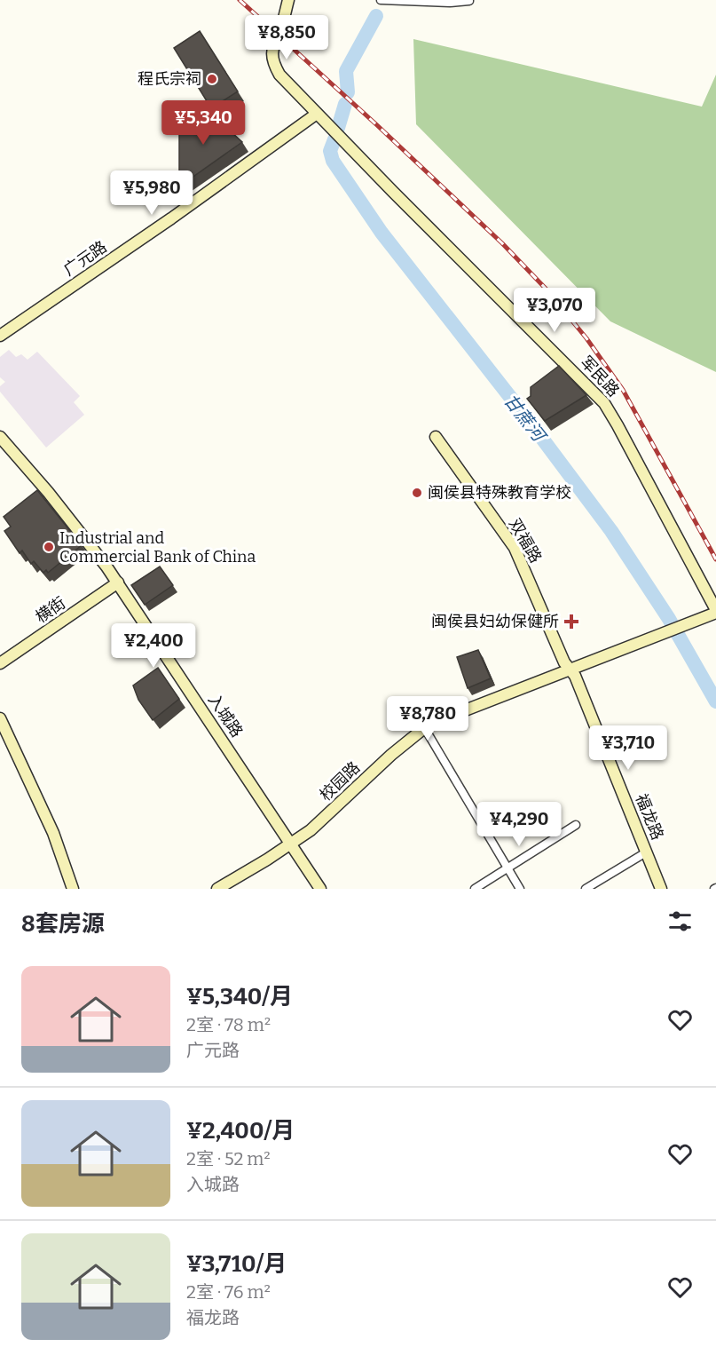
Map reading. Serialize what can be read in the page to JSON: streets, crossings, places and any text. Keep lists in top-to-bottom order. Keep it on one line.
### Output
{"streets":{"street":["广元路","军民路","双福路","横街","入城路","校园路","福龙路"]},"crossings":[["广元路","军民路"],["军民路","校园路"],["双福路","校园路"],["双福路","福龙路"],["横街","入城路"],["入城路","校园路"],["校园路","福龙路"]],"water":["甘蔗河"],"places":{"other":["程氏宗祠","闽侯县特殊教育学校","Industrial and Commercial Bank of China"],"health":["闽侯县妇幼保健所"]},"page":{"price":["¥8,850","¥5,340","¥5,980","¥3,070","¥2,400","¥8,780","¥3,710","¥4,290"],"heading":"8套房源","list":[{"name":"¥5,340/月","note":"2室 · 78 m² · 广元路"},{"name":"¥2,400/月","note":"2室 · 52 m² · 入城路"},{"name":"¥3,710/月","note":"2室 · 76 m² · 福龙路"}]}}
